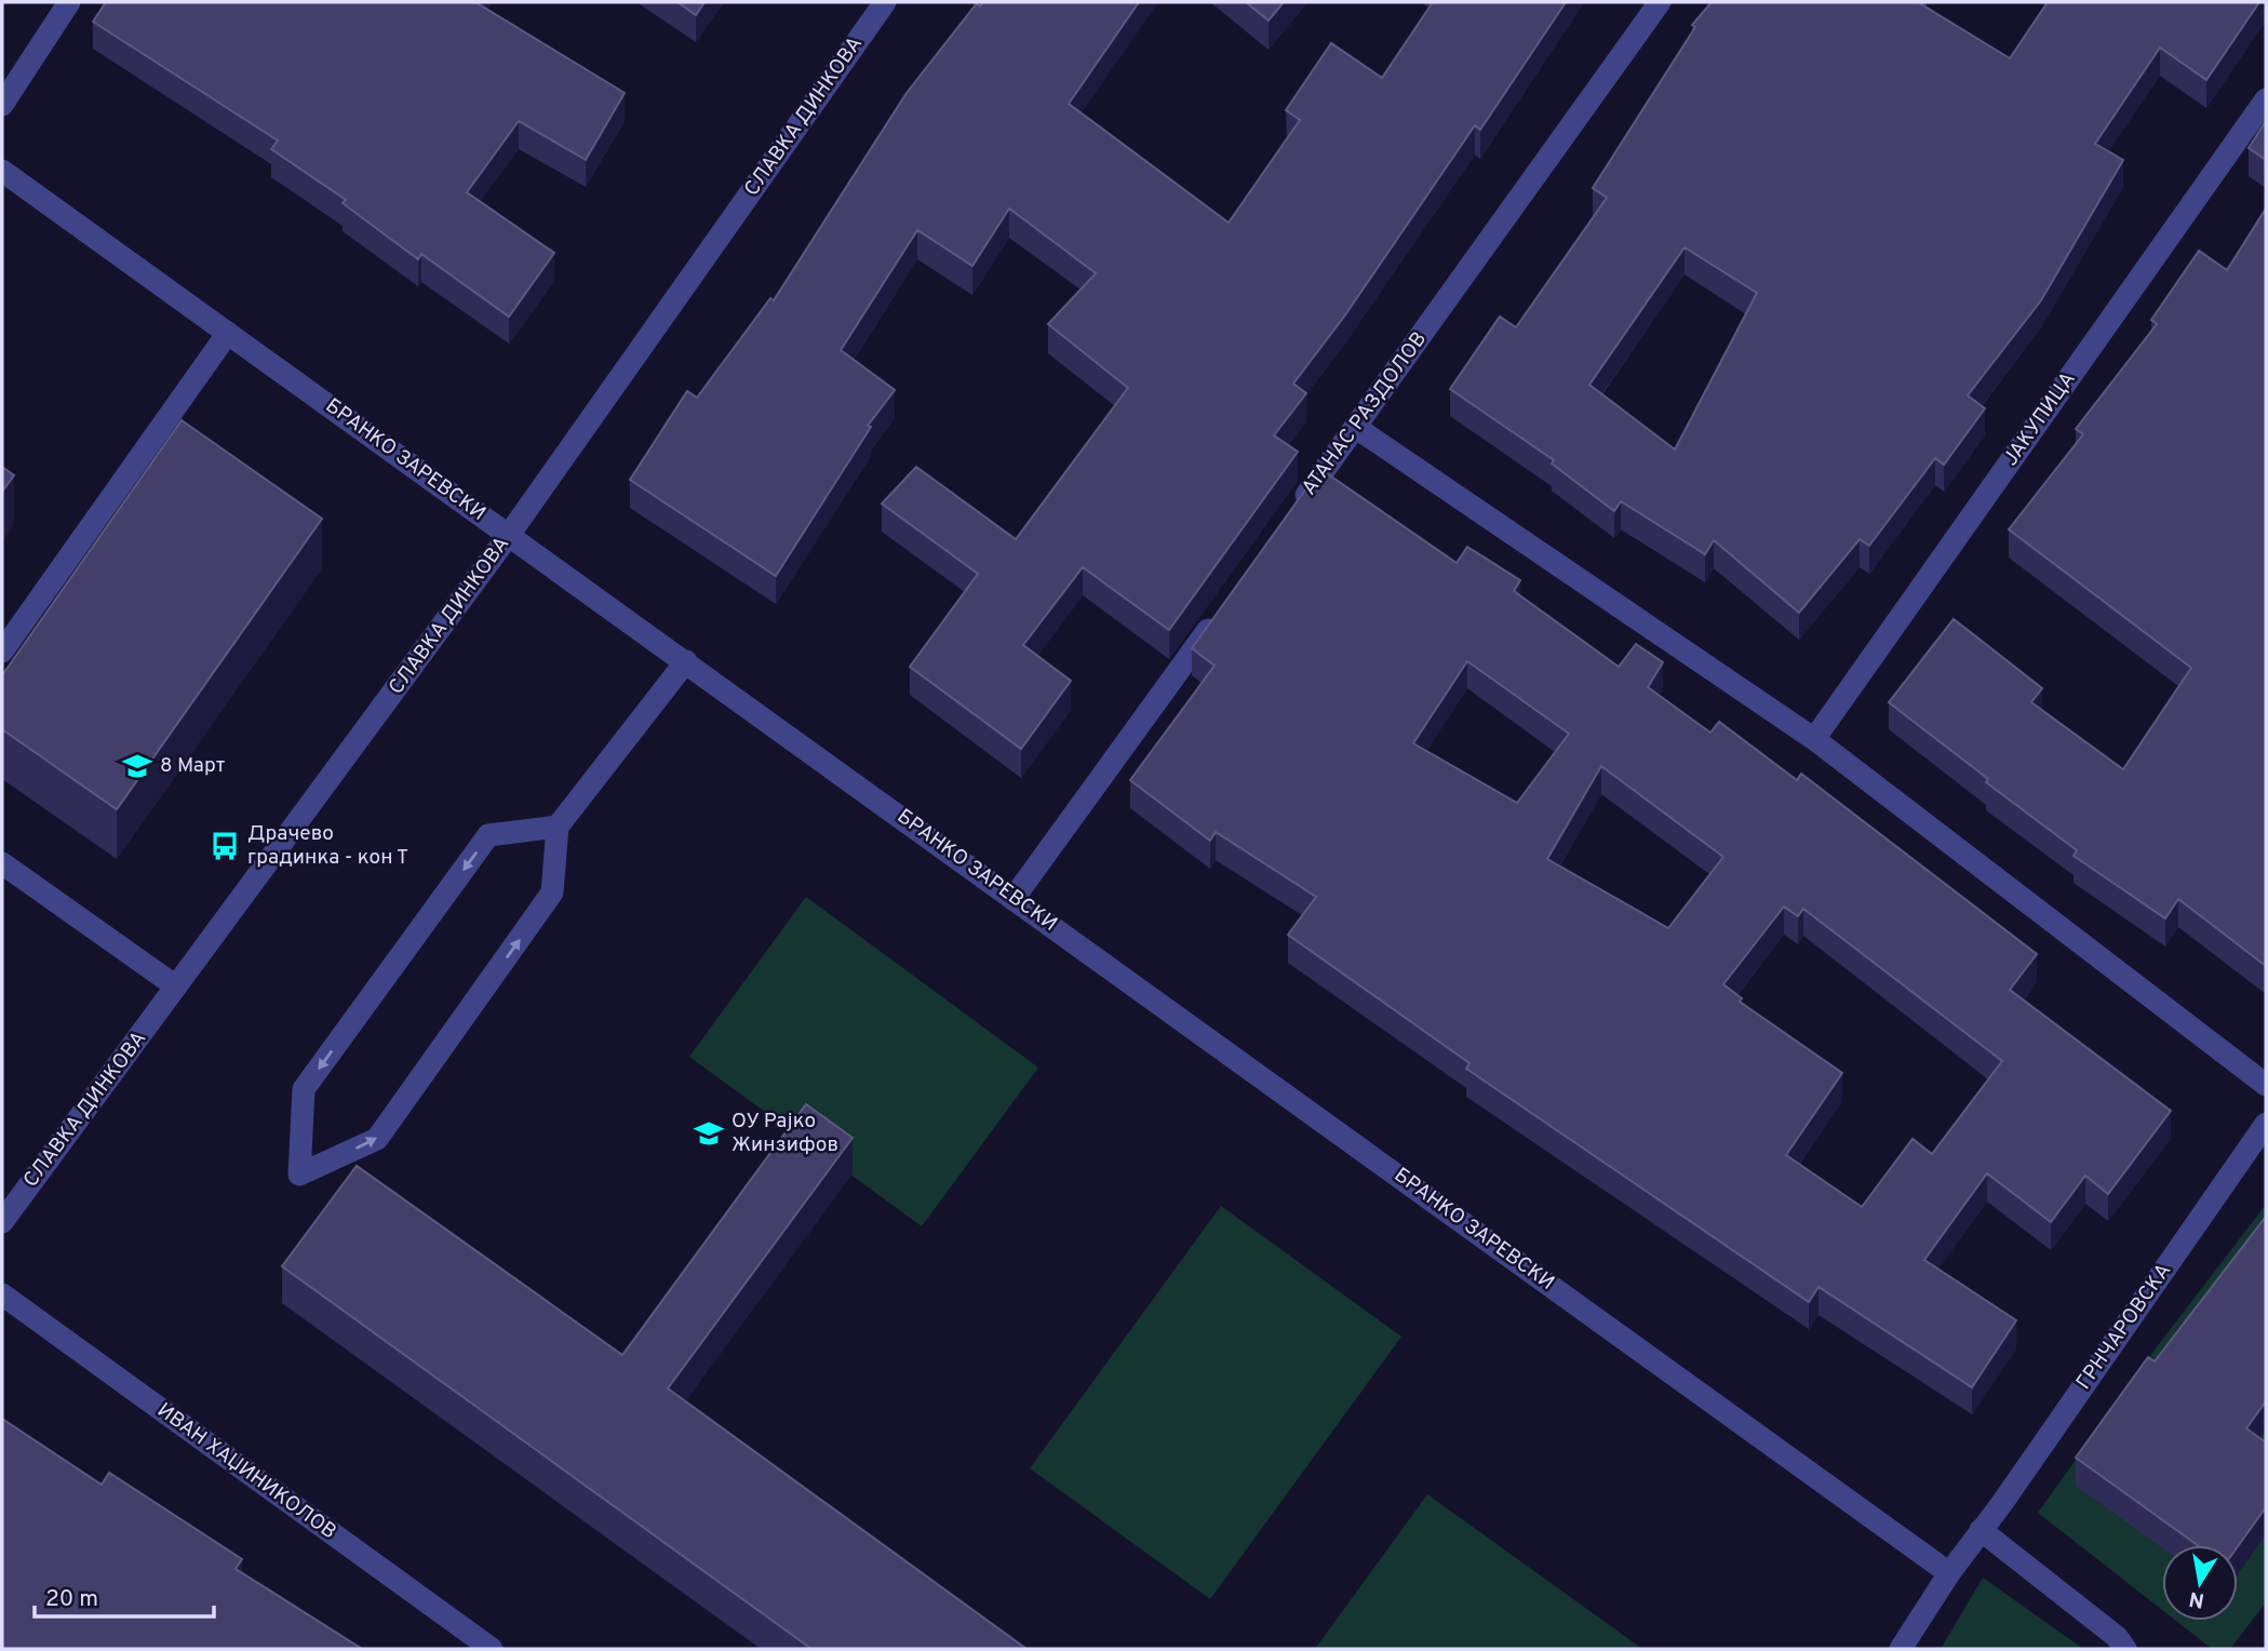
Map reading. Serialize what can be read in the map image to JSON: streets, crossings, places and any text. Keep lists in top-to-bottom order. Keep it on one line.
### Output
{"streets":{"street":["СЛАВКА ДИНКОВА","АТАНАС РАЗДОЛОВ","ЈАКУПИЦА","БРАНКО ЗАРЕВСКИ","ГРНЧАРОВСКА","ИВАН ХАЏИНИКОЛОВ"]},"crossings":[["СЛАВКА ДИНКОВА","БРАНКО ЗАРЕВСКИ"],["БРАНКО ЗАРЕВСКИ","ГРНЧАРОВСКА"]],"places":{"school or university":["8 Март","ОУ Рајко Жинзифов"],"bus stop":["Драчево градинка - кон Т"]},"scale_bar":"20 m","north":"bottom"}
